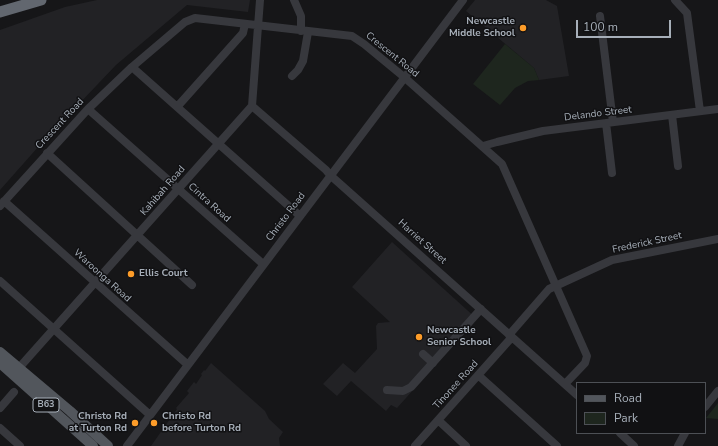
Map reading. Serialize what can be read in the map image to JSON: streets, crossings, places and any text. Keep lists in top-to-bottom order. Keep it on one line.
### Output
{"streets":{"main road":["B63"],"street":["Crescent Road","Delando Street","Kahibah Road","Cintra Road","Christo Road","Harriet Street","Frederick Street","Waroonga Road","Tinonee Road"]},"crossings":[["Crescent Road","Delando Street"],["Crescent Road","Cintra Road"],["Crescent Road","Christo Road"],["Crescent Road","Harriet Street"],["Crescent Road","Frederick Street"],["Crescent Road","Waroonga Road"],["Kahibah Road","Cintra Road"],["Kahibah Road","Harriet Street"],["Kahibah Road","Waroonga Road"],["Kahibah Road","B63"],["Cintra Road","Christo Road"],["Christo Road","Harriet Street"],["Christo Road","Waroonga Road"],["Harriet Street","Frederick Street"],["Harriet Street","Tinonee Road"],["Frederick Street","Tinonee Road"]],"places":["Newcastle Middle School","Ellis Court","Newcastle Senior School","Christo Rd at Turton Rd","Christo Rd before Turton Rd"],"legend":["Road","Park"],"scale_bar":"100 m"}
